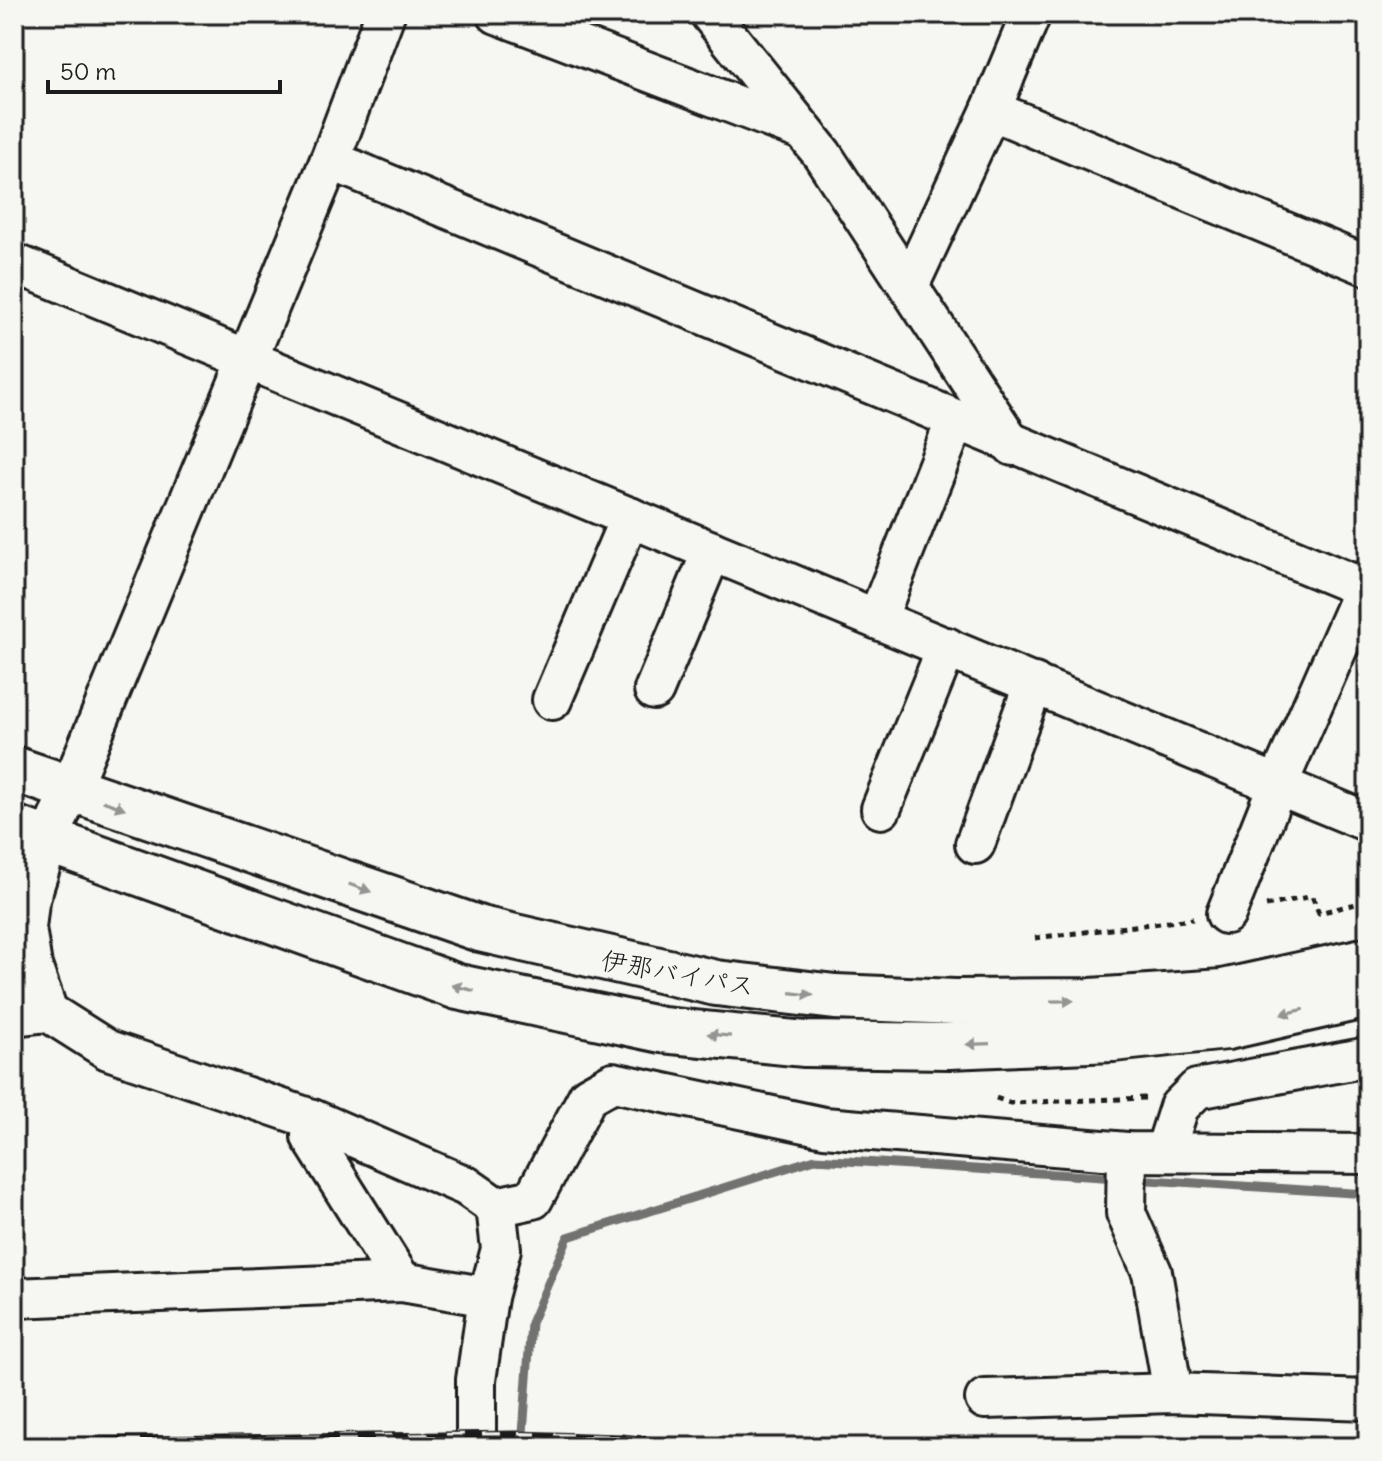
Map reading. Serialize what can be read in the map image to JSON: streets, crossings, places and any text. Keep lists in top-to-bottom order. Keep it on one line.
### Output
{"streets":{"highway":["伊那バイパス"]},"scale_bar":"50 m"}
